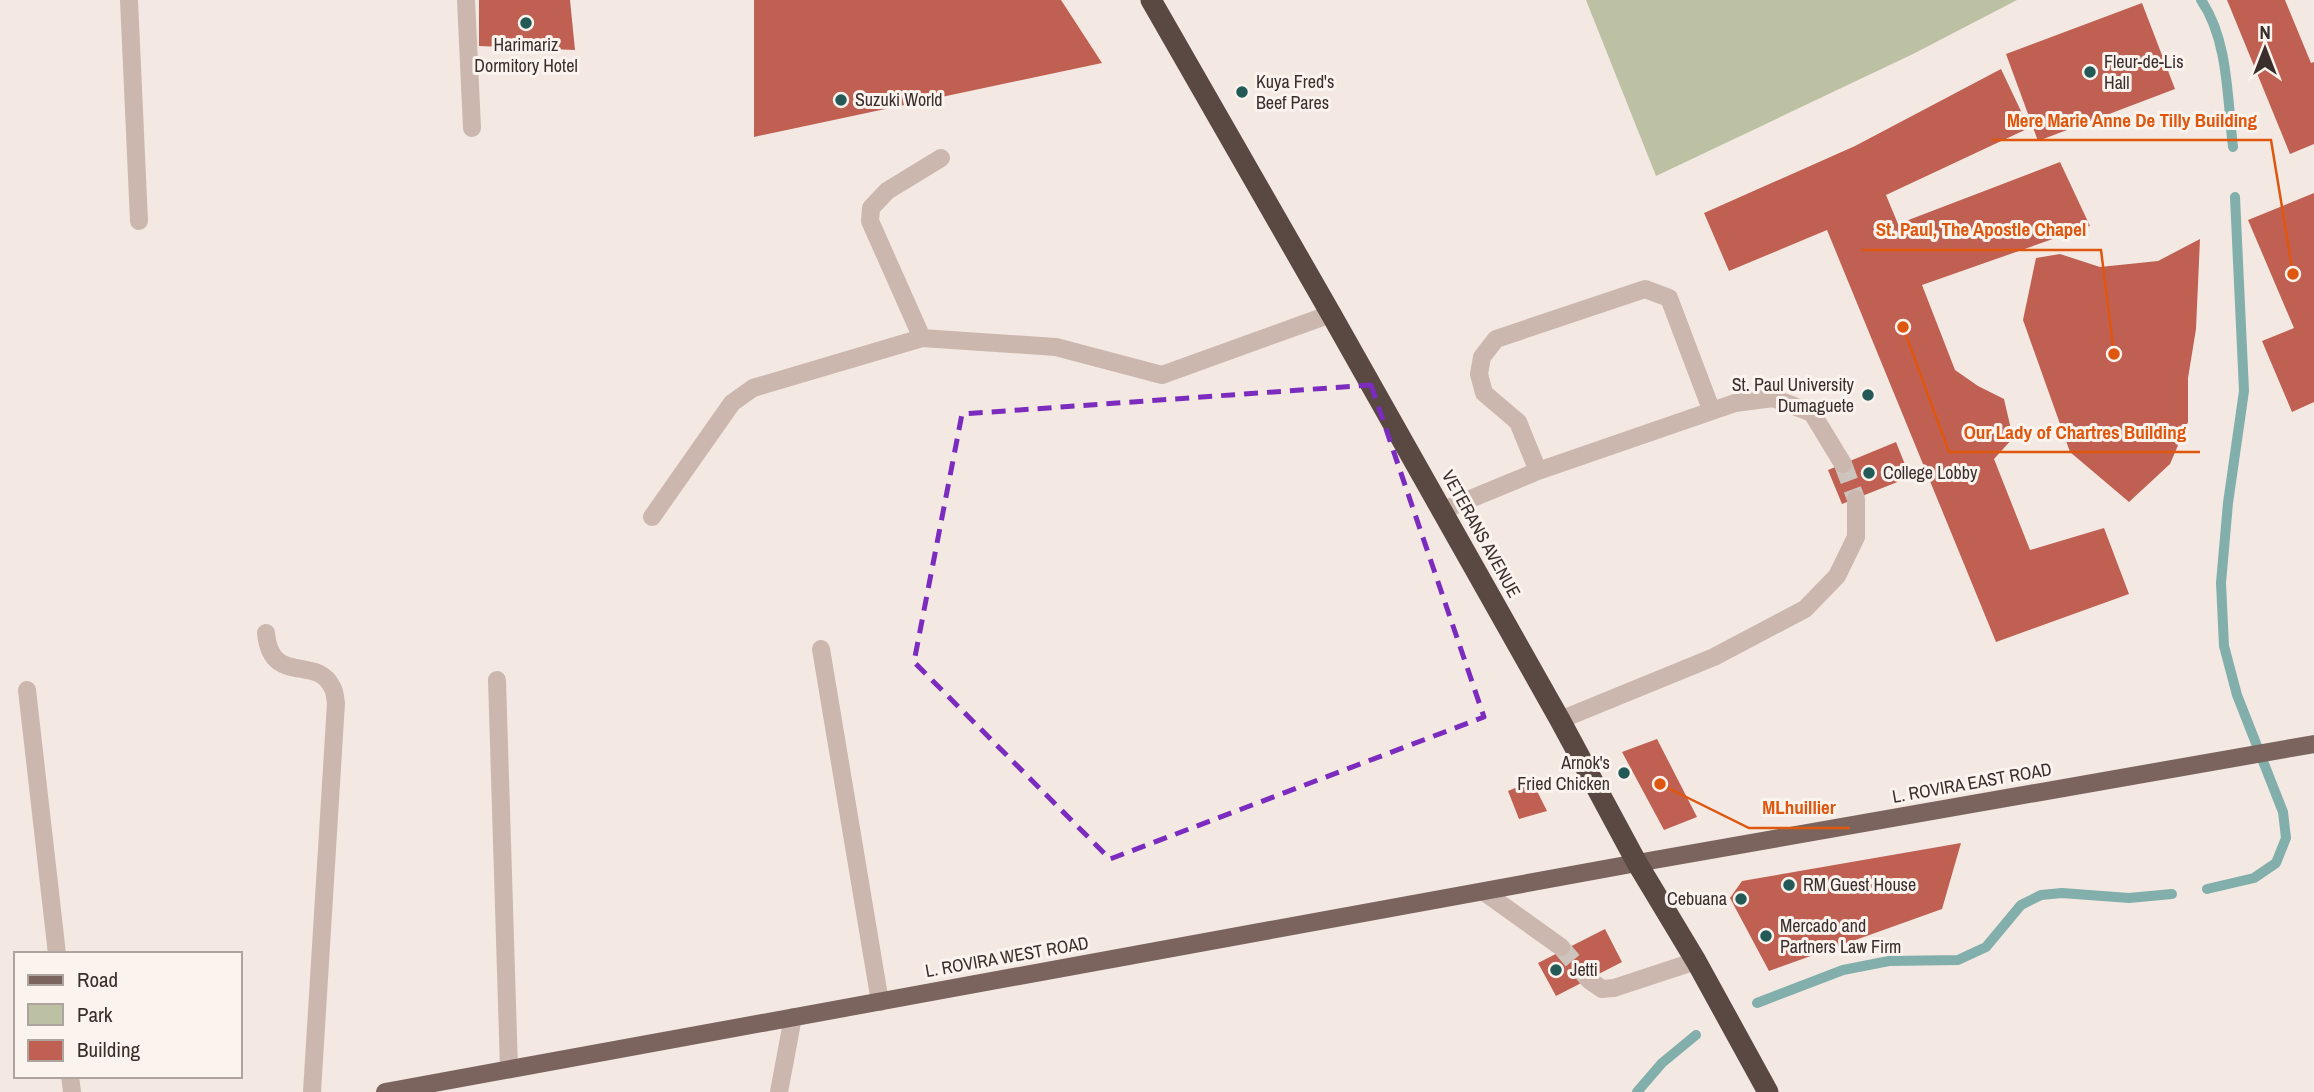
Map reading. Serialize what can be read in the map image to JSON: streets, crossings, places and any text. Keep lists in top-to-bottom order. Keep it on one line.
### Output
{"streets":{"highway":["VETERANS AVENUE"],"main road":["L. ROVIRA EAST ROAD","L. ROVIRA WEST ROAD"]},"crossings":[["VETERANS AVENUE","L. ROVIRA EAST ROAD"],["VETERANS AVENUE","L. ROVIRA WEST ROAD"],["L. ROVIRA EAST ROAD","L. ROVIRA WEST ROAD"]],"places":["Harimariz Dormitory Hotel","Fleur-de-Lis Hall","Kuya Fred's Beef Pares","Suzuki World","Mere Marie Anne De Tilly Building","Our Lady of Chartres Building","St. Paul, The Apostle Chapel","St. Paul University Dumaguete","College Lobby","Arnok's Fried Chicken","MLhuillier","RM Guest House","Cebuana","Mercado and Partners Law Firm","Jetti"],"legend":["Road","Park","Building"],"north":"top"}
